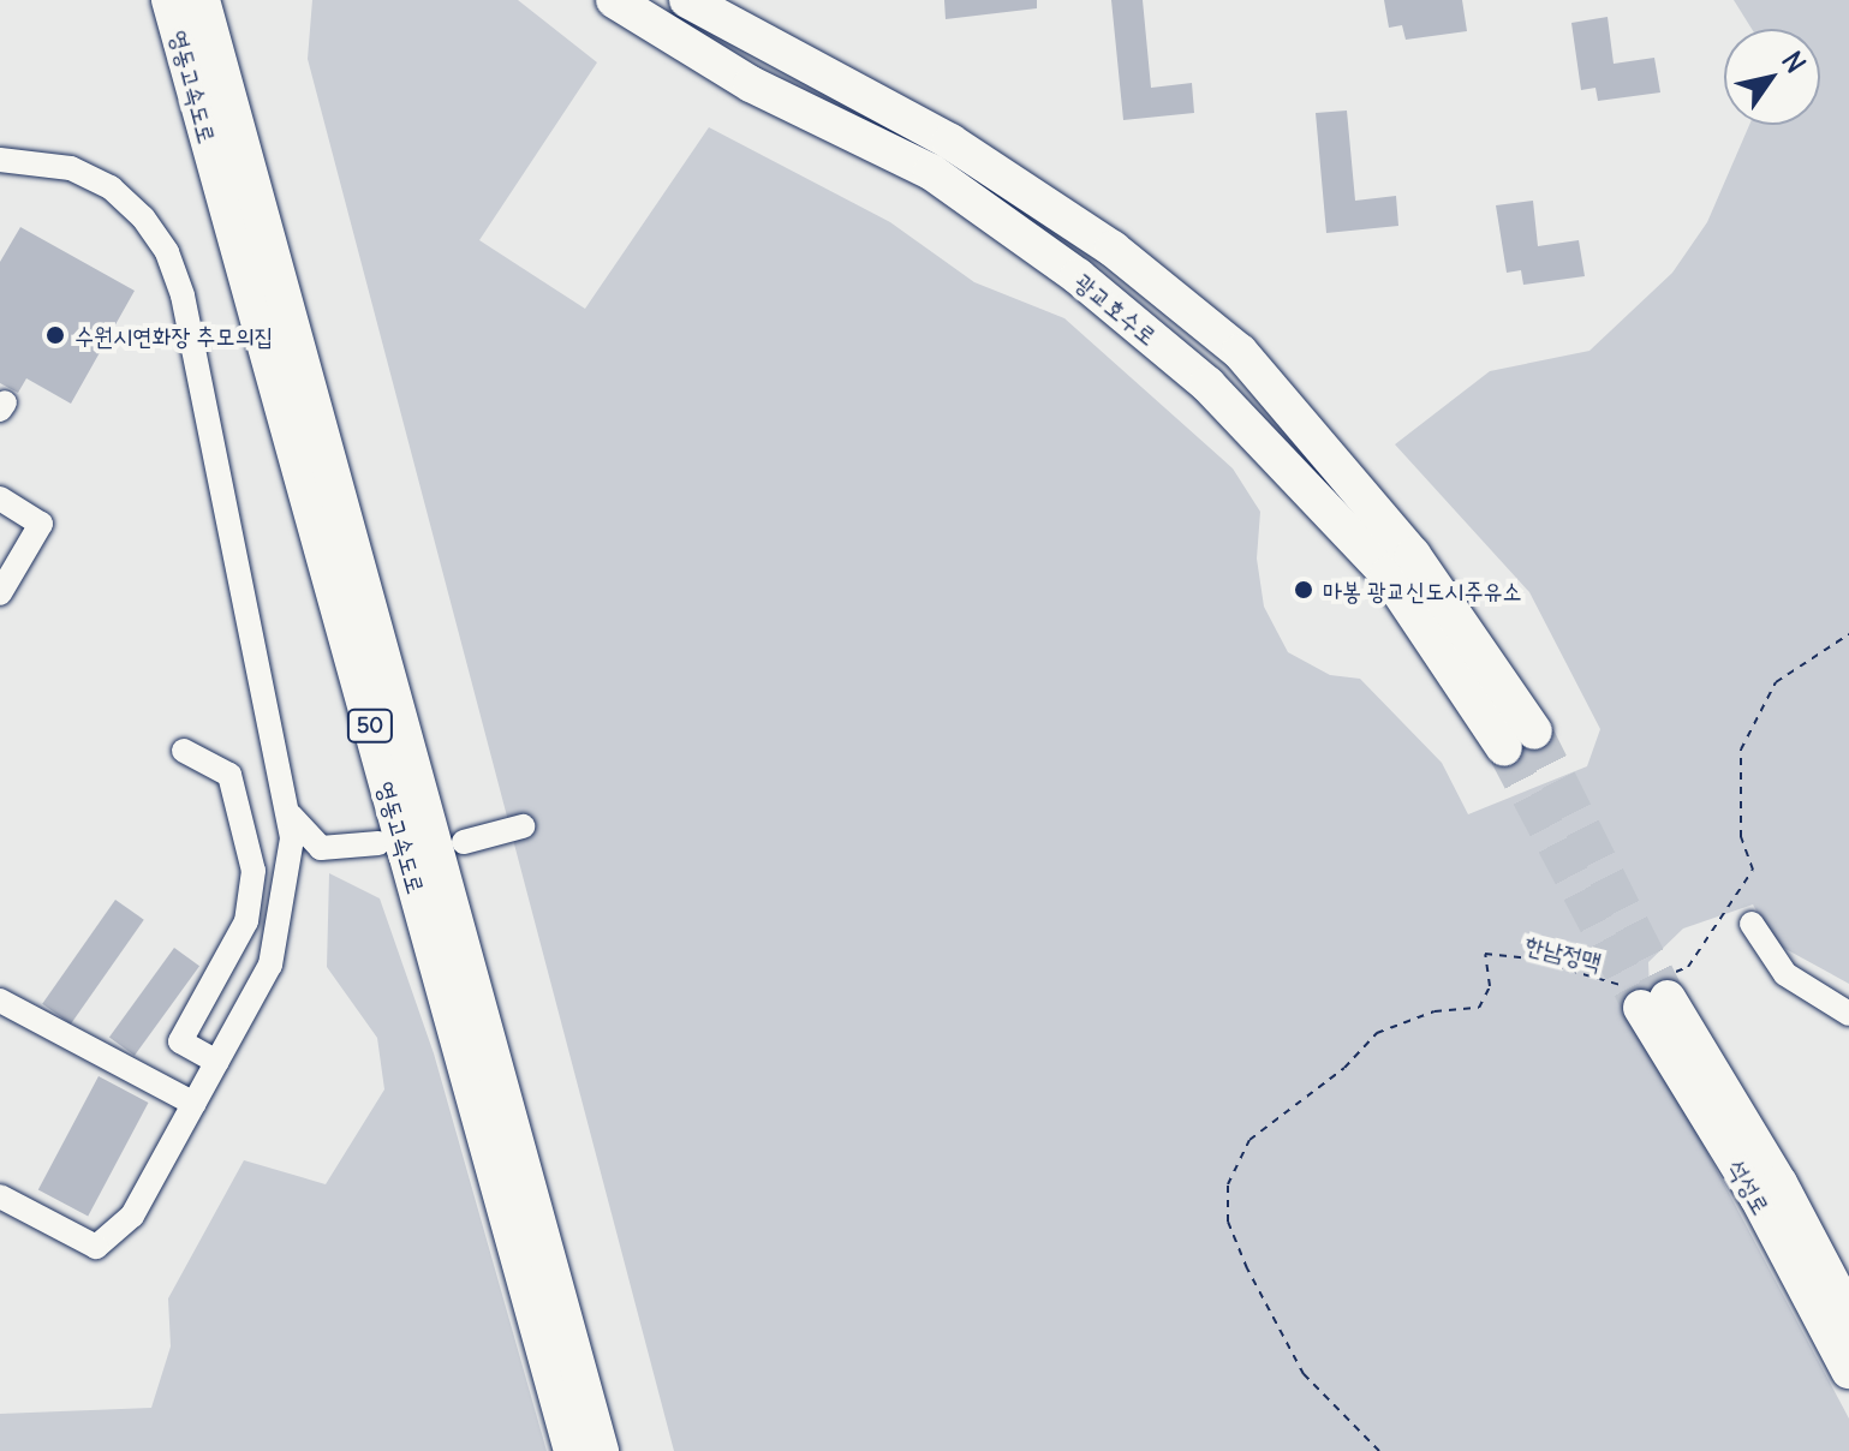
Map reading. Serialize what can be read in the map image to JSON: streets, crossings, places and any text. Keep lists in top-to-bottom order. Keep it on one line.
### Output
{"streets":{"highway":["영동고속도로","광교호수로","50","석성로"],"path":["한남정맥"]},"crossings":[["한남정맥","석성로"]],"places":["수원시연화장 추모의집","마봉 광교신도시주유소"],"north":"top right"}
